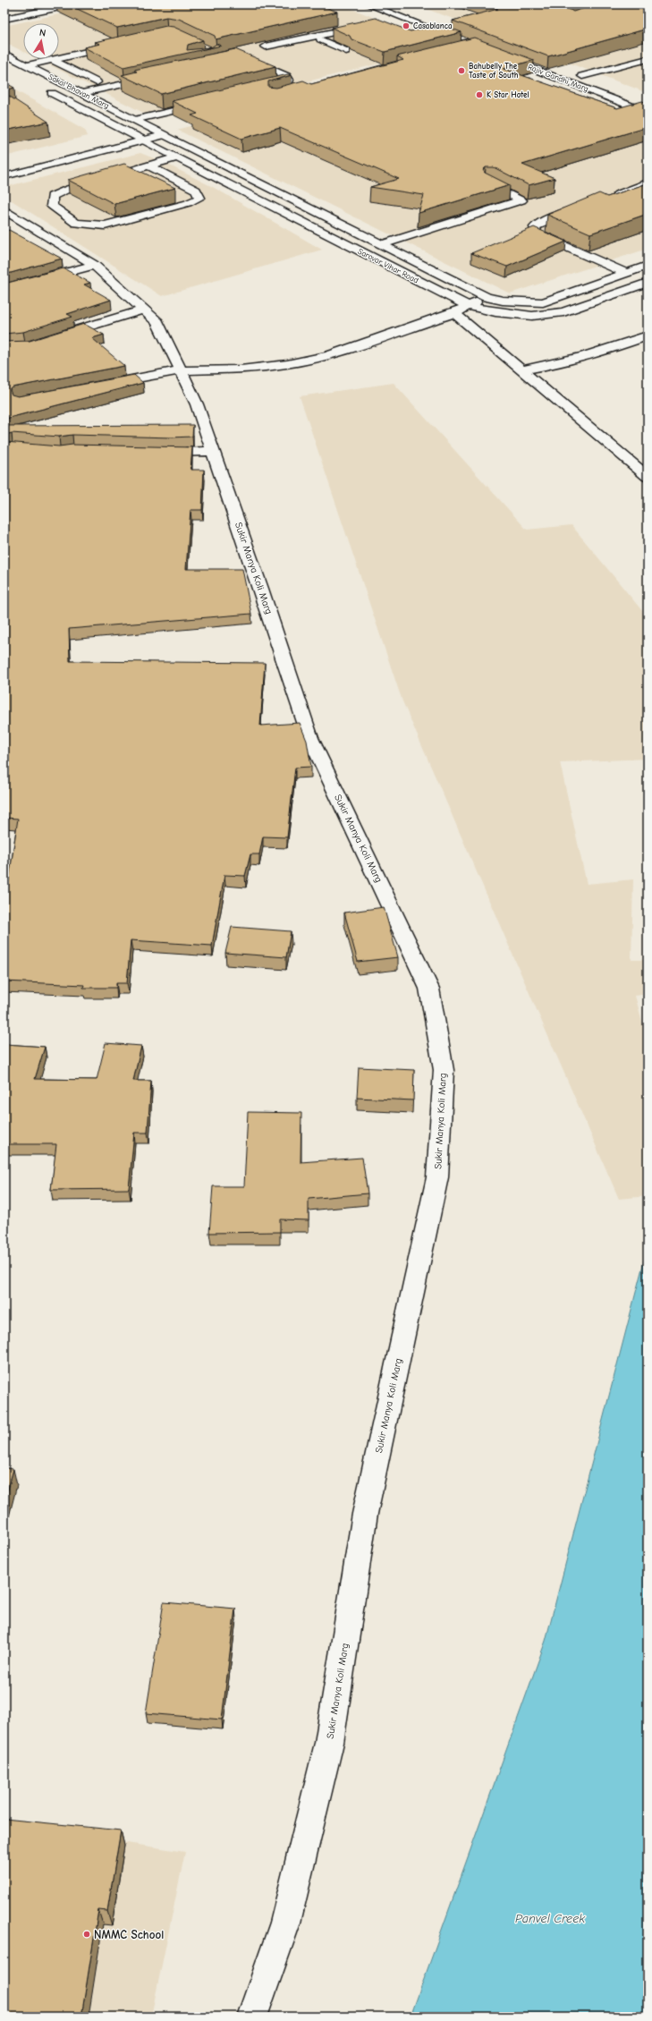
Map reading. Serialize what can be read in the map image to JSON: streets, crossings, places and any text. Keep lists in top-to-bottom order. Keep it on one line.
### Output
{"streets":{"street":["Rajiv Gandhi Marg","Sakal Bhavan Marg","Sarovar Vihar Road","Sukir Manya Koli Marg"]},"crossings":[["Sakal Bhavan Marg","Sarovar Vihar Road"]],"water":["Panvel Creek"],"places":["Casablanca","Bahubelly The Taste of South","K Star Hotel","NMMC School"],"north":"top"}
